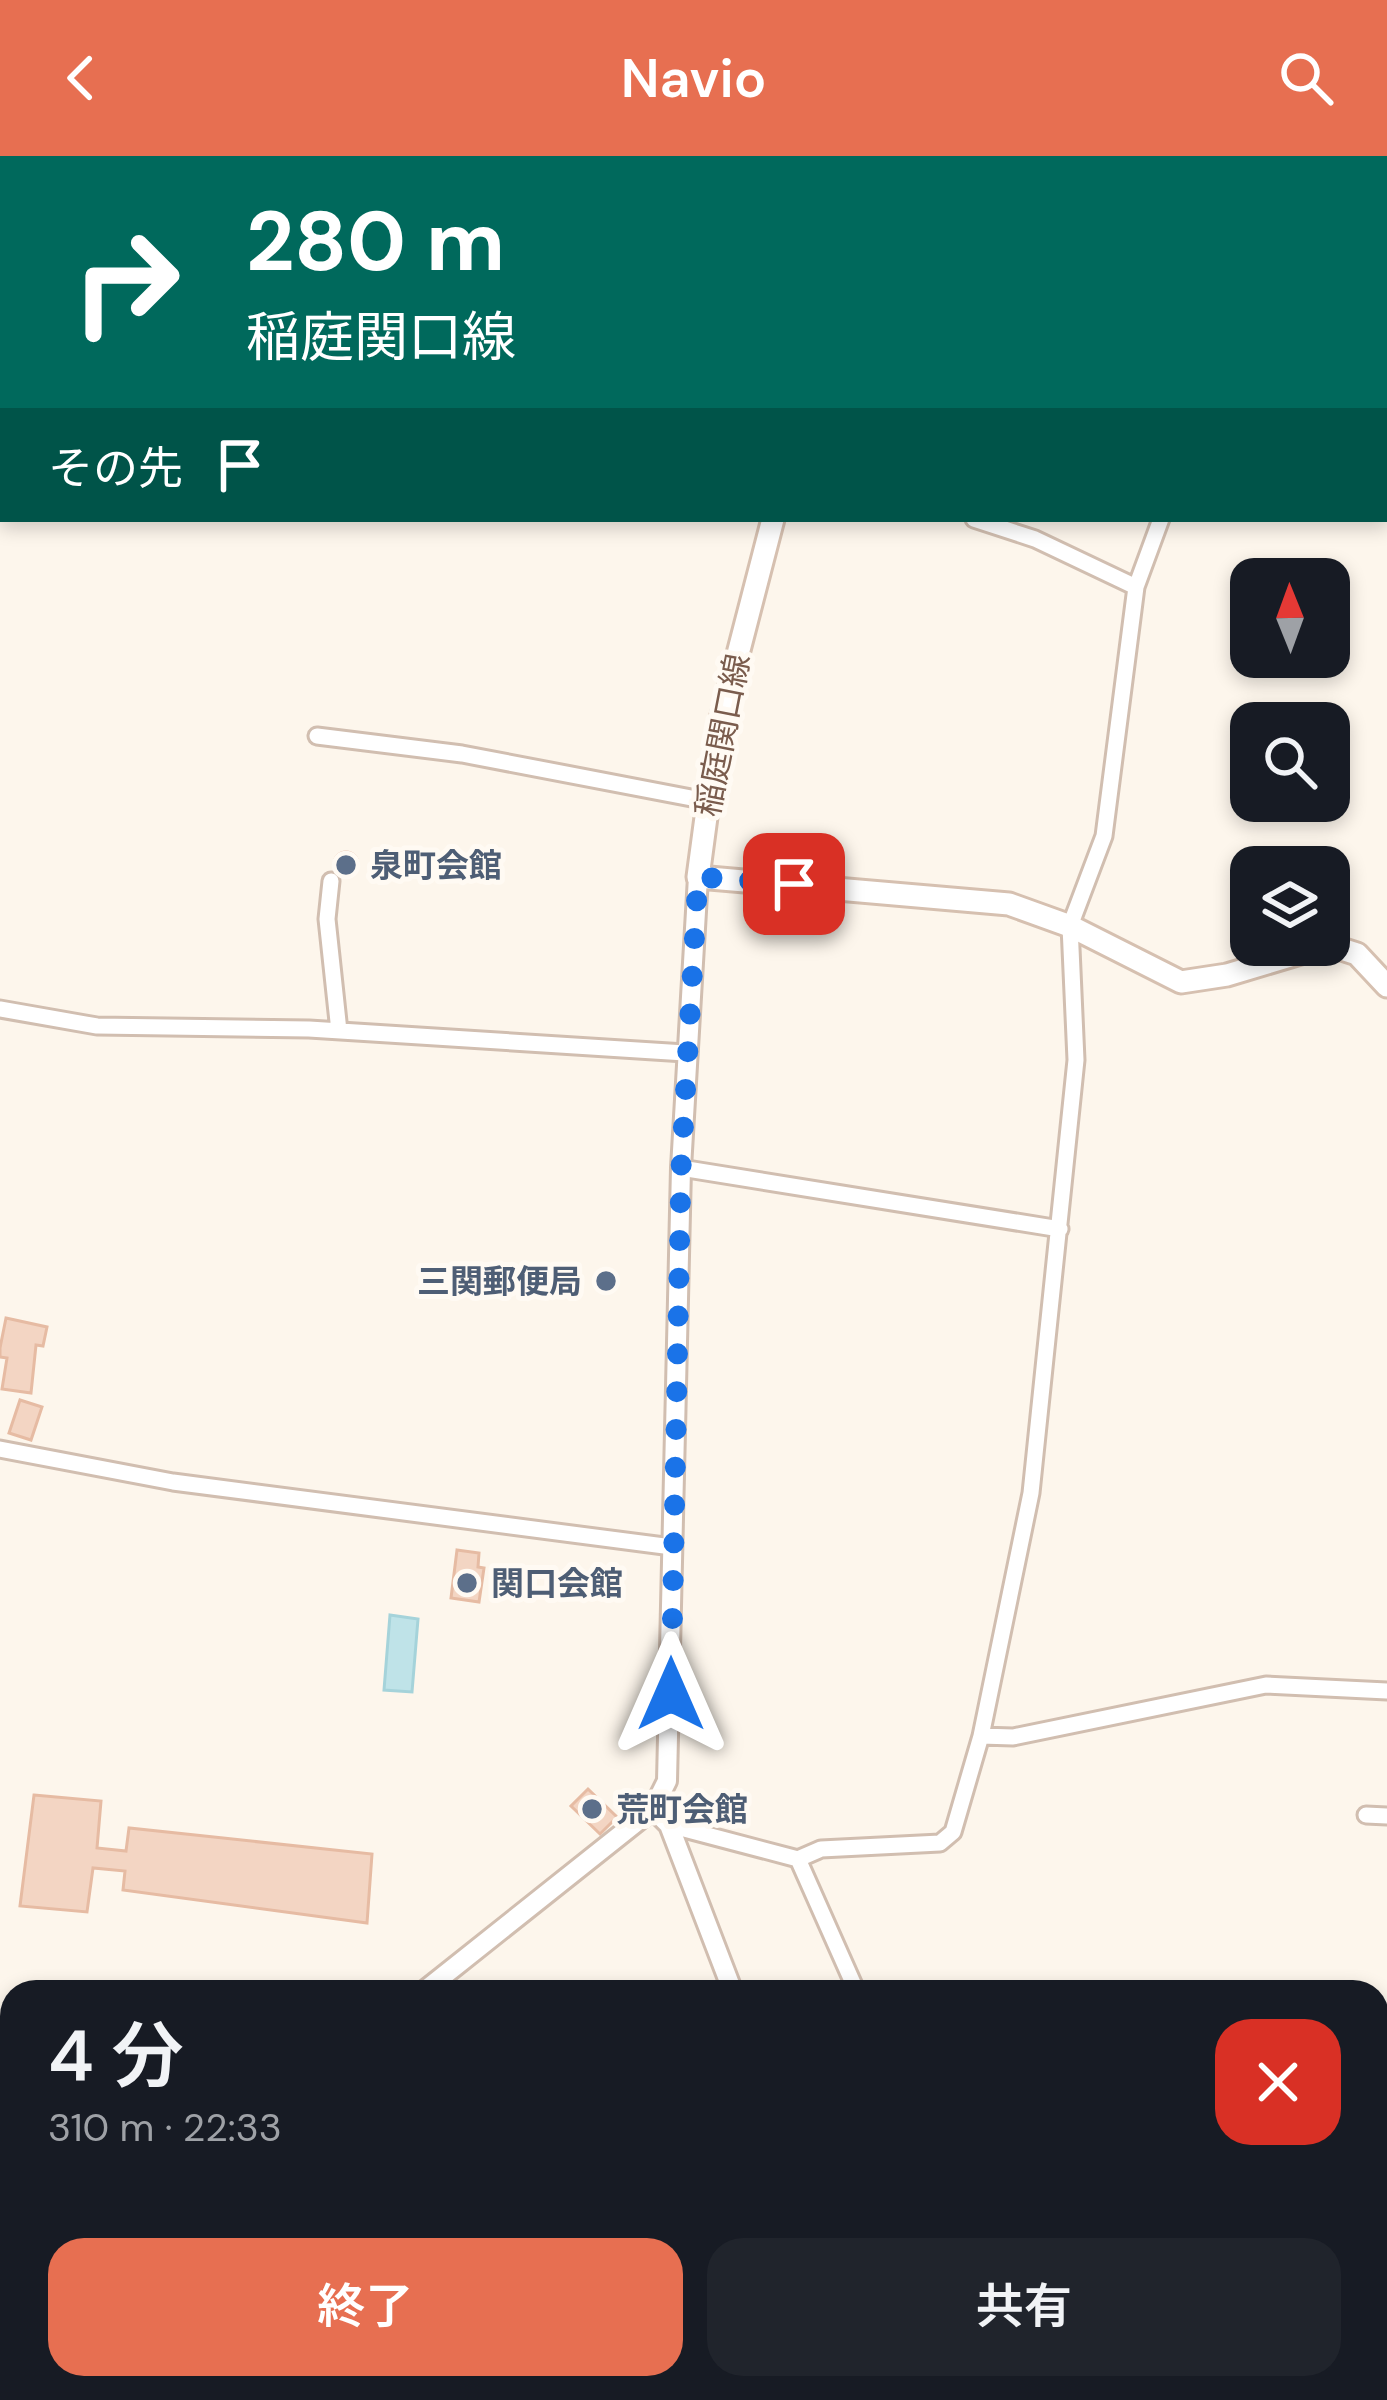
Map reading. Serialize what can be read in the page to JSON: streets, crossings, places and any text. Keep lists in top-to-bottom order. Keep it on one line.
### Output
{"streets":{"main road":["稲庭関口線"]},"places":["泉町会館","三関郵便局","関口会館","荒町会館"],"north":"top","page":{"header":"Navio","turn":["280 m","稲庭関口線"],"then":"その先","heading":["4 分","310 m · 22:33"],"buttons":["終了","共有"]}}
